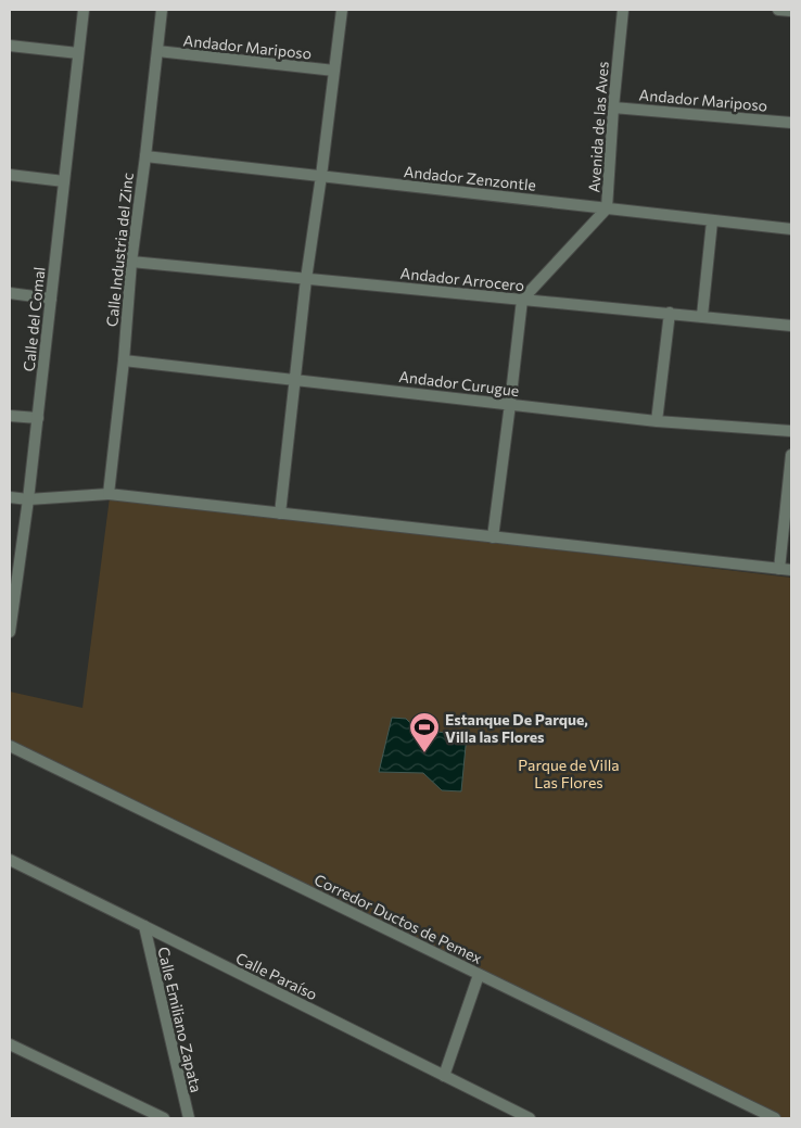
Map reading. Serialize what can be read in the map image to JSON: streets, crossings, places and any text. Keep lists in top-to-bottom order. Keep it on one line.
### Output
{"streets":{"street":["Andador Mariposo","Avenida de las Aves","Andador Zenzontle","Calle Industria del Zinc","Andador Arrocero","Calle del Comal","Andador Curugue","Corredor Ductos de Pemex","Calle Paraíso","Calle Emiliano Zapata"]},"crossings":[["Andador Mariposo","Avenida de las Aves"],["Andador Mariposo","Calle Industria del Zinc"],["Avenida de las Aves","Andador Zenzontle"],["Avenida de las Aves","Andador Arrocero"],["Andador Zenzontle","Calle Industria del Zinc"],["Calle Industria del Zinc","Andador Arrocero"],["Calle Industria del Zinc","Andador Curugue"],["Calle Paraíso","Calle Emiliano Zapata"]],"parks":["Parque de Villa Las Flores"],"places":{"sports":["Estanque De Parque, Villa las Flores"]}}
